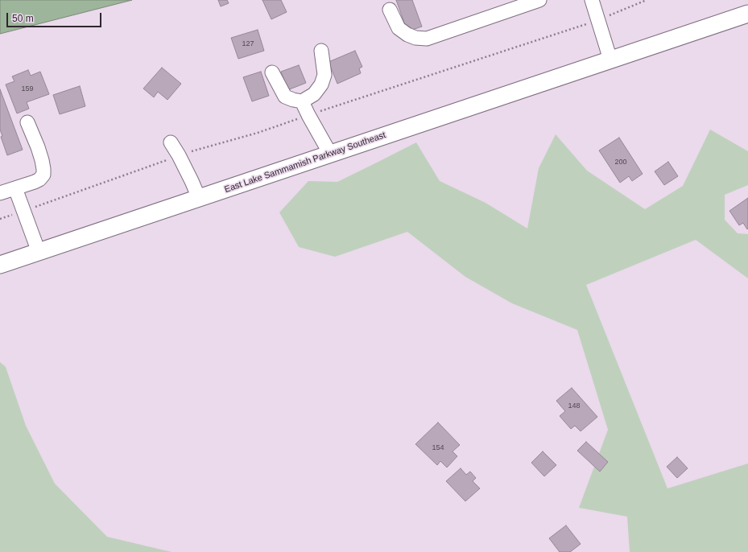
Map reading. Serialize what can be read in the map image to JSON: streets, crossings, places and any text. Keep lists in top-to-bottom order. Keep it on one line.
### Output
{"streets":{"main road":["East Lake Sammamish Parkway Southeast"]},"house_numbers":["127","159","200","148","154"],"scale_bar":"50 m"}
